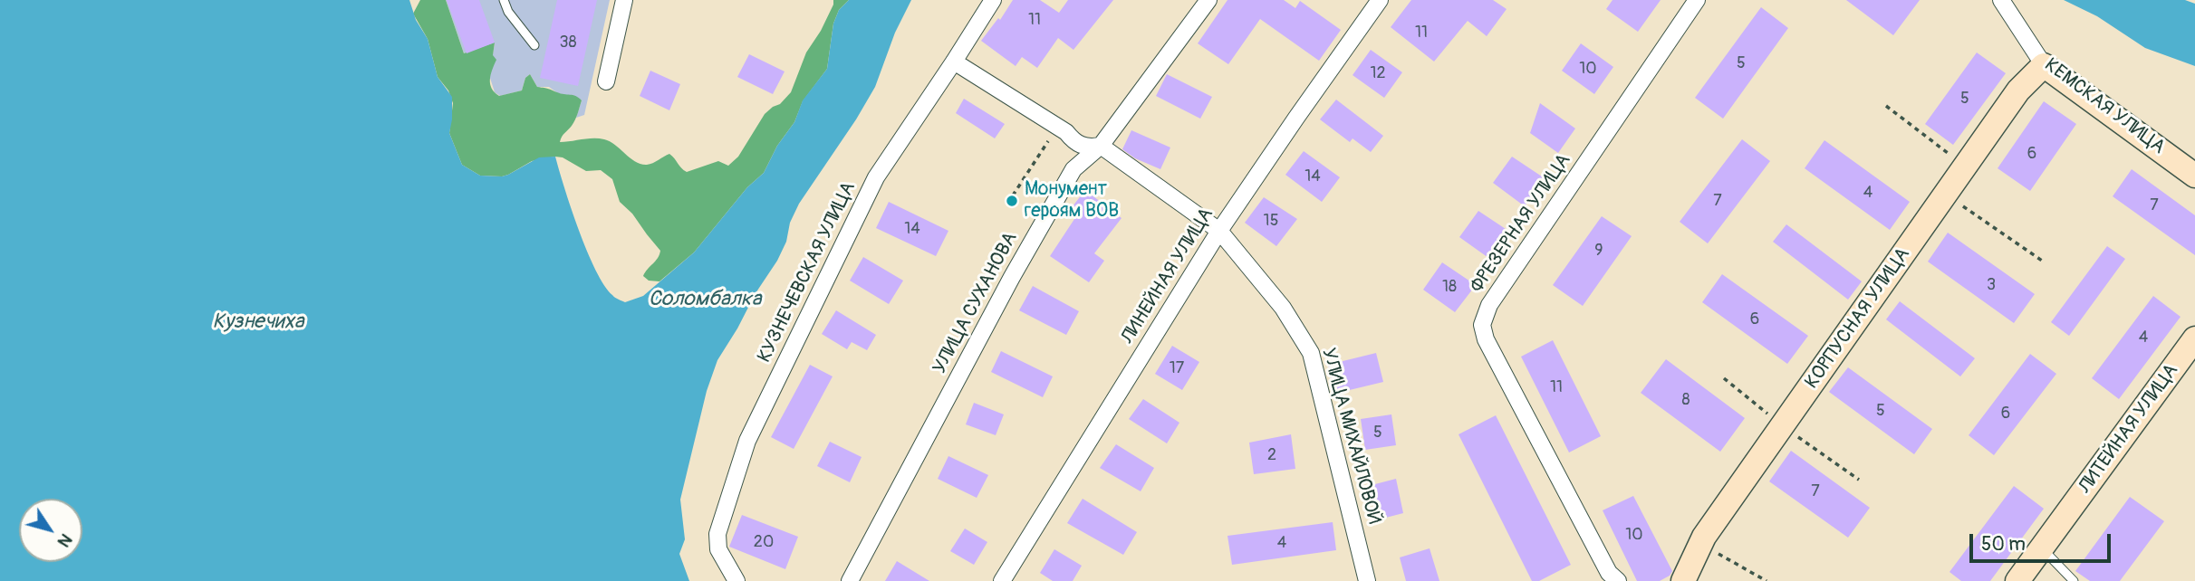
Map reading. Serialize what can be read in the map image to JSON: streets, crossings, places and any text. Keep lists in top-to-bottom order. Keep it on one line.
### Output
{"streets":{"street":["КЕМСКАЯ УЛИЦА","ФРЕЗЕРНАЯ УЛИЦА","КУЗНЕЧЕВСКАЯ УЛИЦА","ЛИНЕЙНАЯ УЛИЦА","УЛИЦА СУХАНОВА","КОРПУСНАЯ УЛИЦА","ЛИТЕЙНАЯ УЛИЦА","УЛИЦА МИХАЙЛОВОЙ"]},"crossings":[["КЕМСКАЯ УЛИЦА","КОРПУСНАЯ УЛИЦА"],["КУЗНЕЧЕВСКАЯ УЛИЦА","УЛИЦА МИХАЙЛОВОЙ"],["ЛИНЕЙНАЯ УЛИЦА","УЛИЦА МИХАЙЛОВОЙ"],["УЛИЦА СУХАНОВА","УЛИЦА МИХАЙЛОВОЙ"]],"water":["Соломбалка","Кузнечиха"],"places":["Монумент героям ВОВ"],"house_numbers":["11","11","38","5","10","12","5","6","14","4","7","7","15","14","9","3","18","6","4","17","11","8","5","6","5","2","7","10","20","4"],"scale_bar":"50 m","north":"bottom right"}
